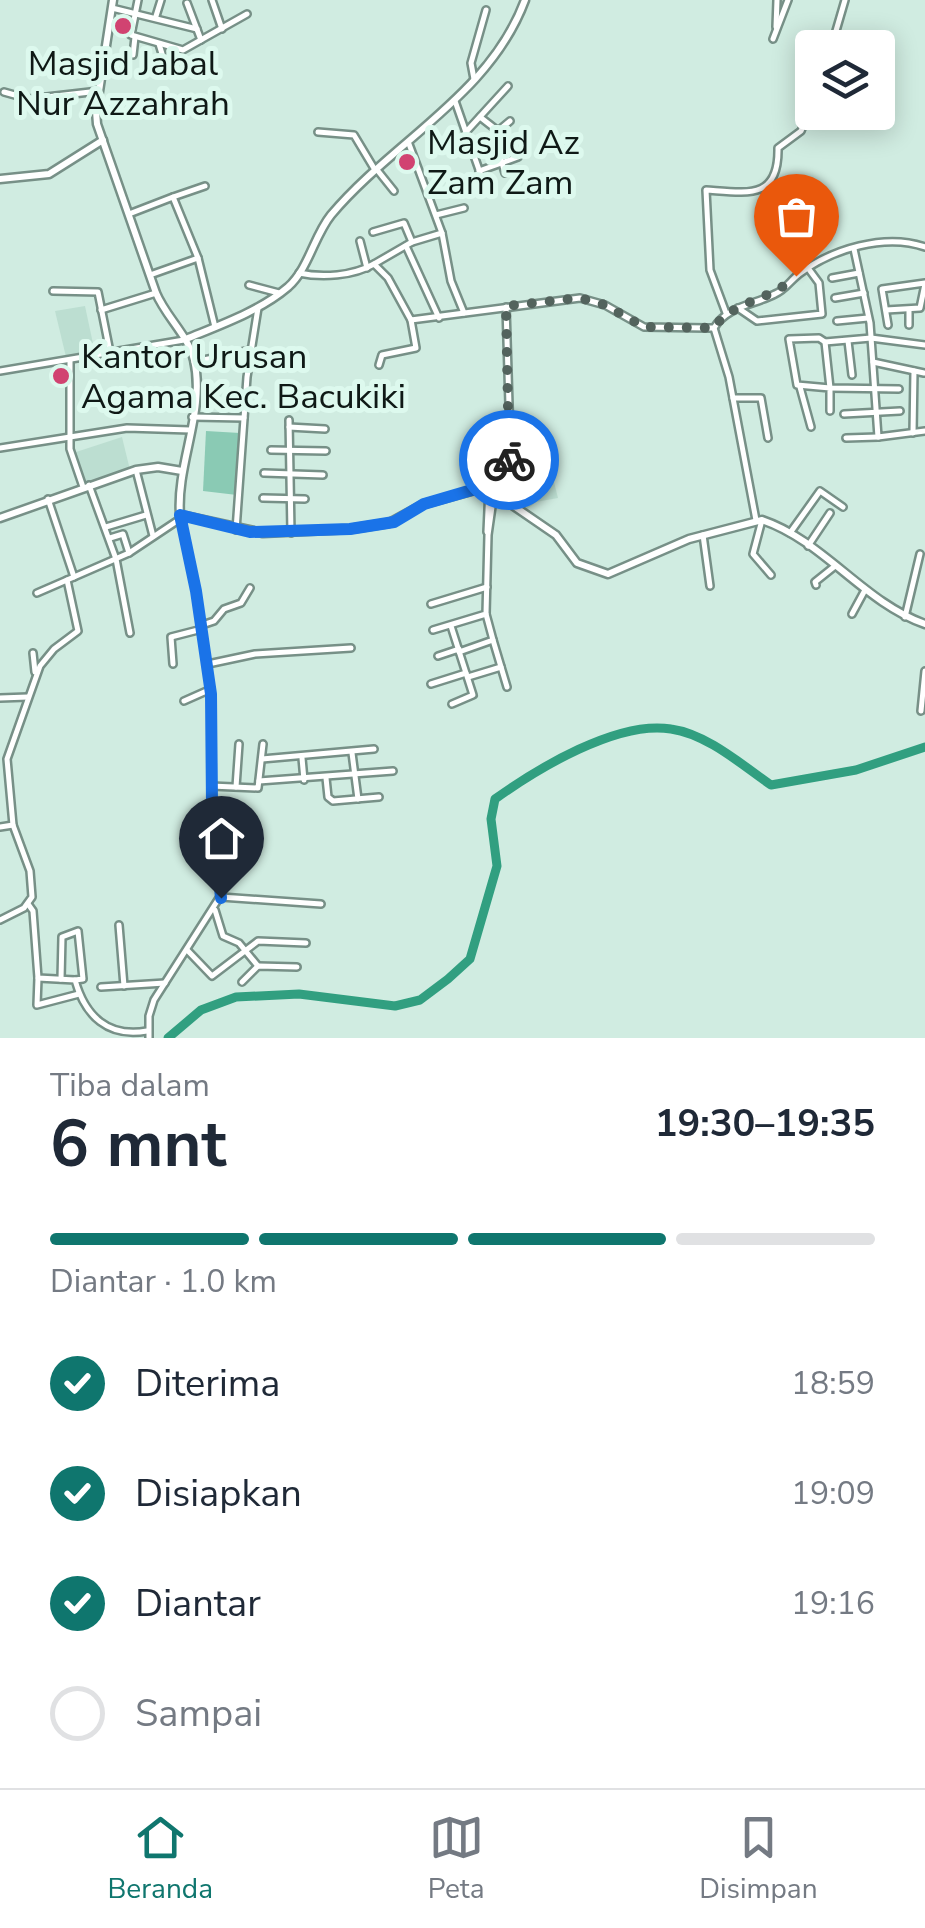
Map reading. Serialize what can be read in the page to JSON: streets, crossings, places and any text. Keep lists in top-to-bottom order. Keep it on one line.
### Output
{"places":["Masjid Jabal Nur Azzahrah","Masjid Az Zam Zam","Kantor Urusan Agama Kec. Bacukiki"],"page":{"heading":["6 mnt","Tiba dalam","19:30–19:35"],"bar":"Diantar · 1.0 km","list":[["Diterima","18:59"],["Disiapkan","19:09"],["Diantar","19:16"],"Sampai"],"tabs":["Beranda","Peta","Disimpan"]}}
